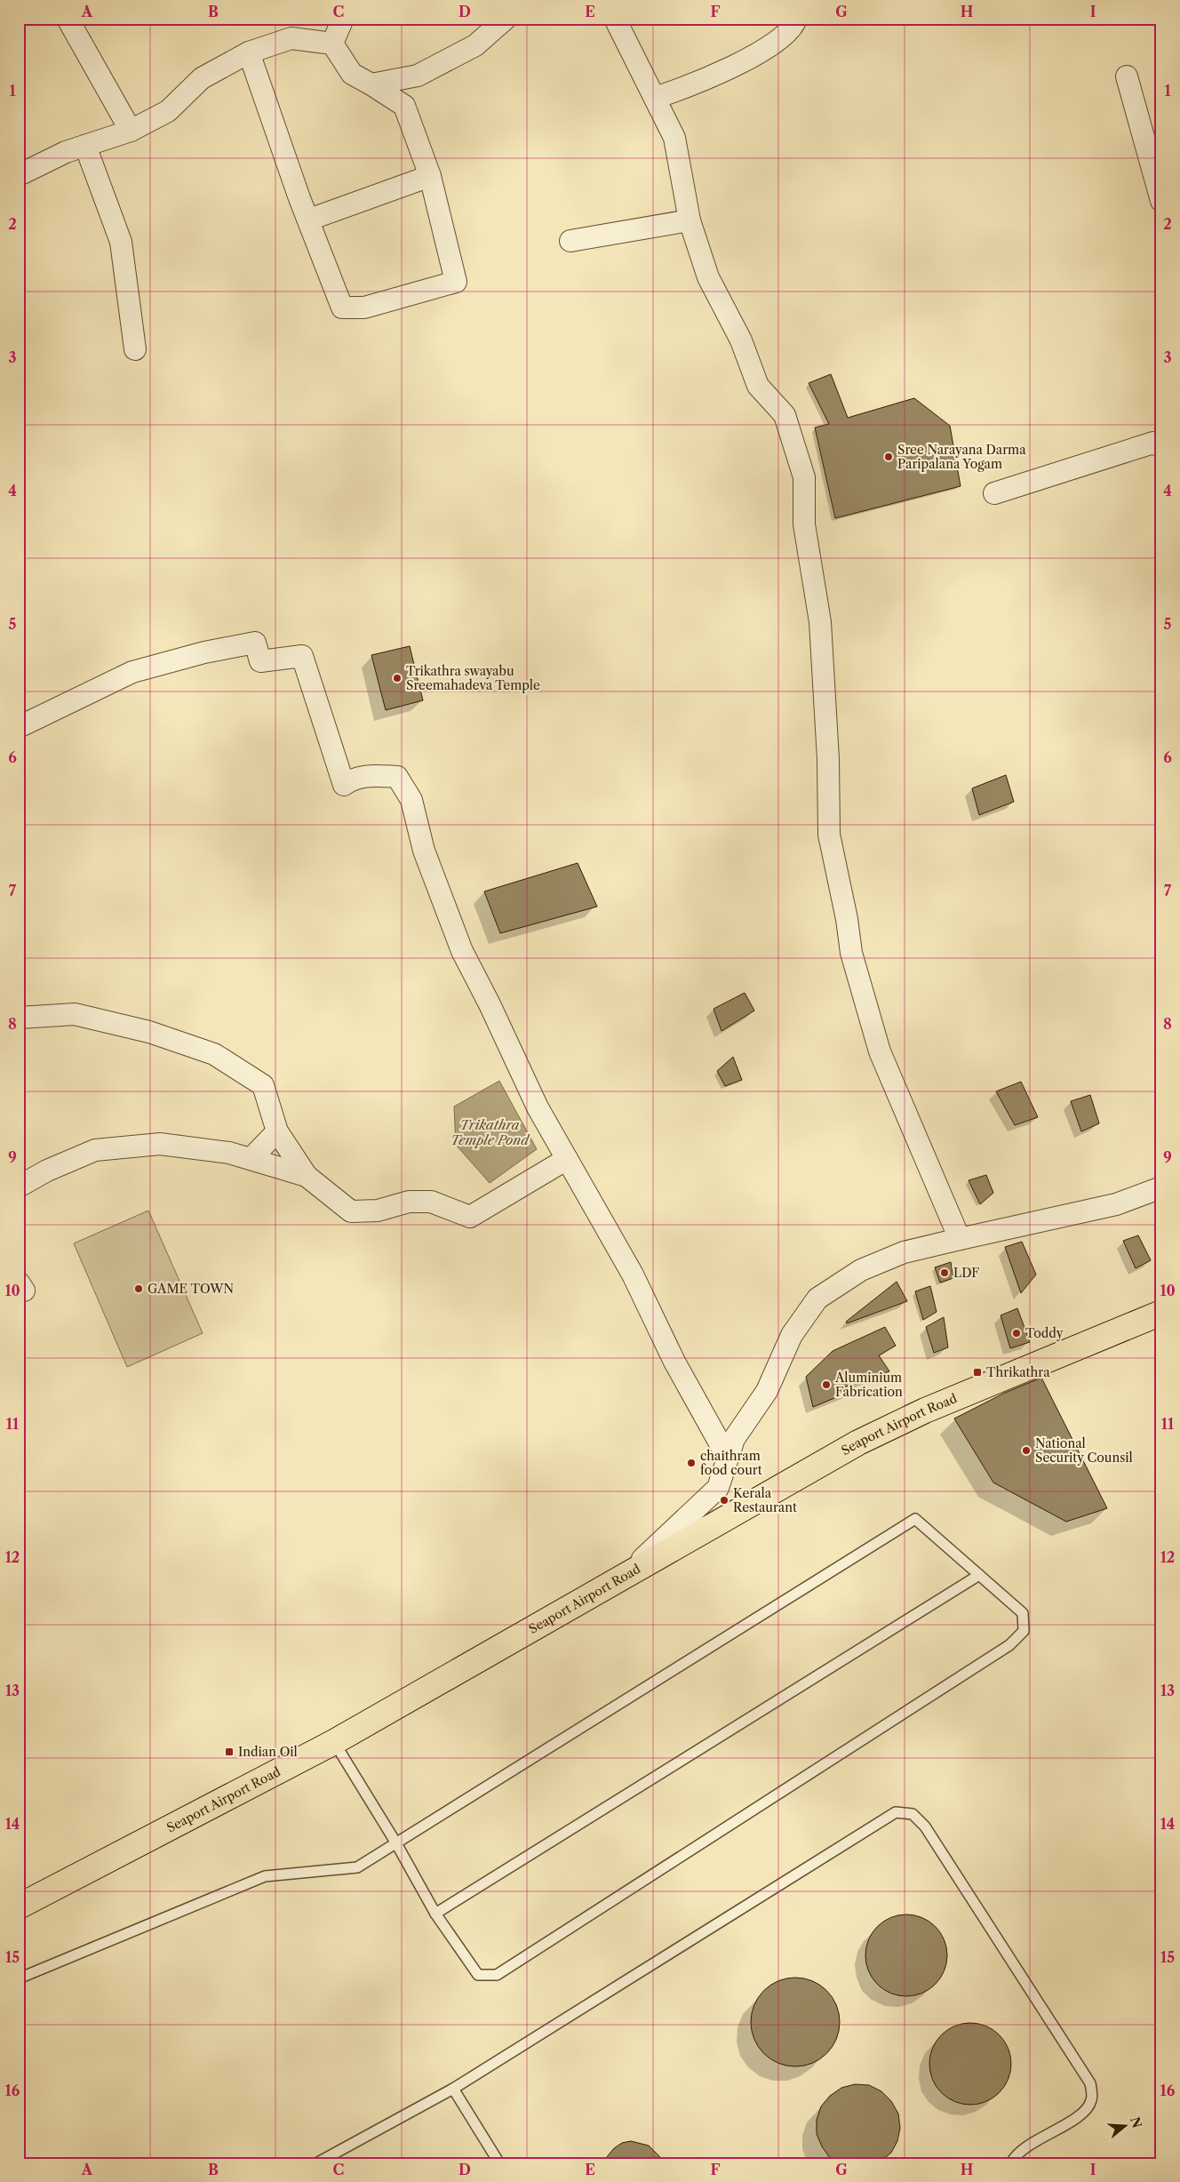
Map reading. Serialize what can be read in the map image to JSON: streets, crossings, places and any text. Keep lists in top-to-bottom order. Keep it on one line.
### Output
{"streets":{"main road":["Seaport Airport Road"]},"water":["Trikathra Temple Pond"],"places":{"other":["Sree Narayana Darma Paripalana Yogam","Trikathra swayabu Sreemahadeva Temple","LDF","GAME TOWN","Toddy","Aluminium Fabrication","National Security Counsil","chaithram food court","Kerala Restaurant"],"transit":["Thrikathra","Indian Oil"]},"north":"right","grid":{"columns":["A","B","C","D","E","F","G","H","I"],"rows":["1","2","3","4","5","6","7","8","9","10","11","12","13","14","15","16"]}}
